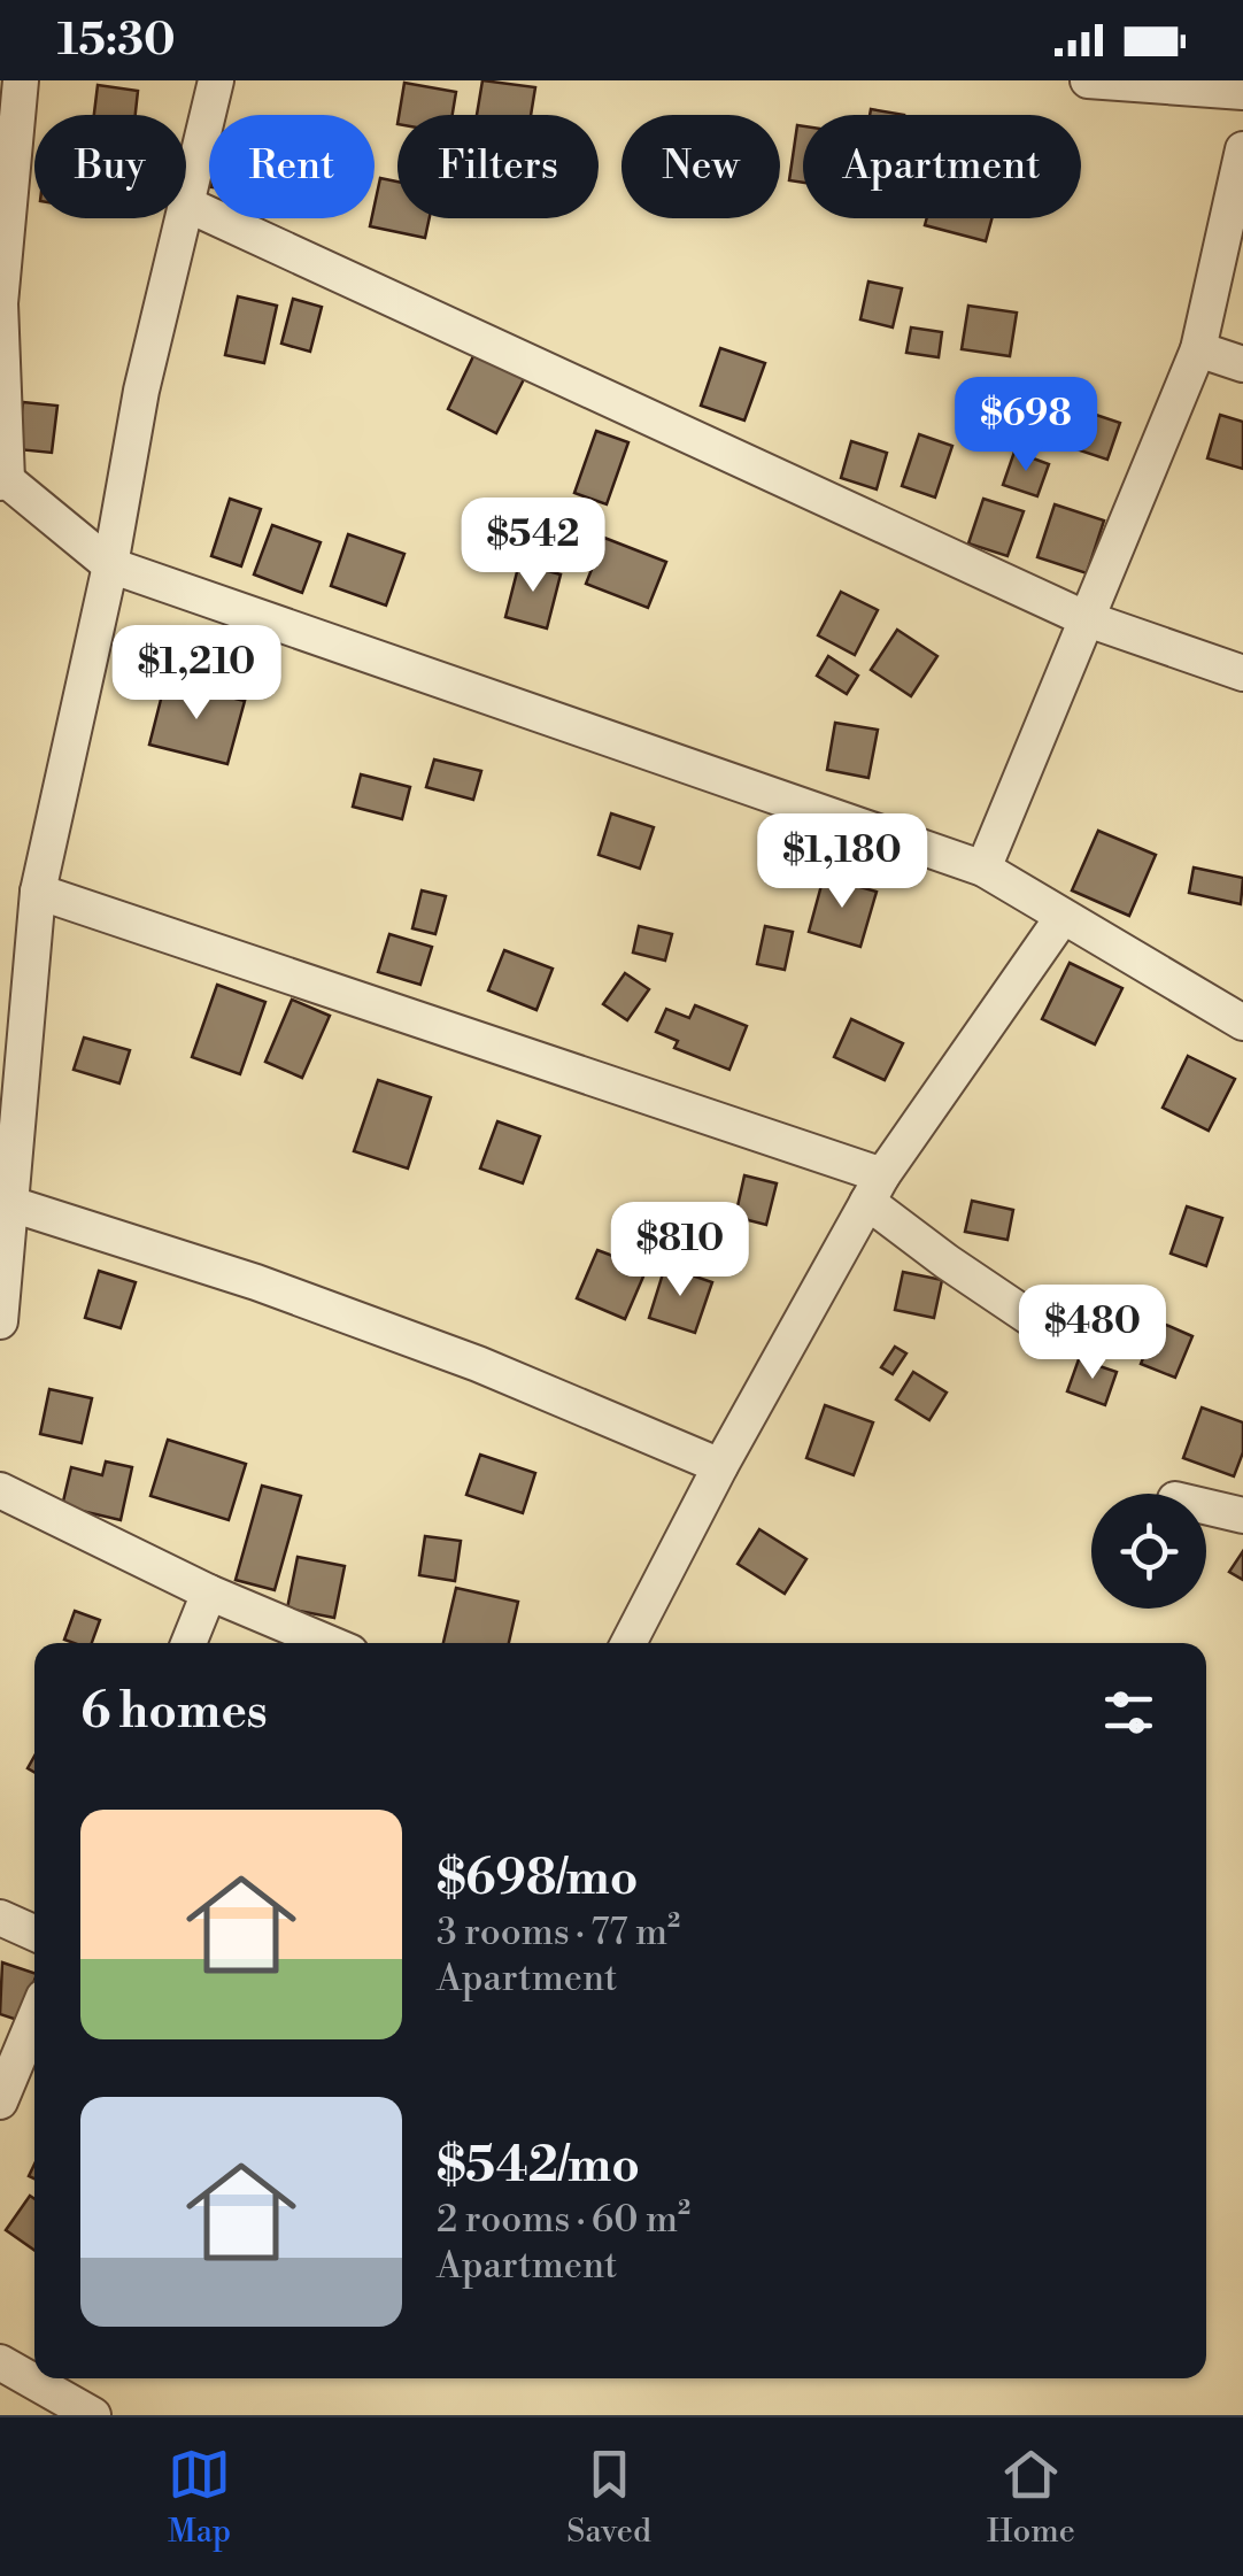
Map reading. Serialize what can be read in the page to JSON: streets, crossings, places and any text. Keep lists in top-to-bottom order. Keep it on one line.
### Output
{"page":{"status":"15:30","chip":["Buy","Rent","Filters","New","Apartment"],"price":["$698","$542","$1,210","$1,180","$810","$480"],"heading":"6 homes","list":[{"name":"$698/mo","note":"3 rooms · 77 m² · Apartment"},{"name":"$542/mo","note":"2 rooms · 60 m² · Apartment"}],"tabs":["Map","Saved","Home"]}}
